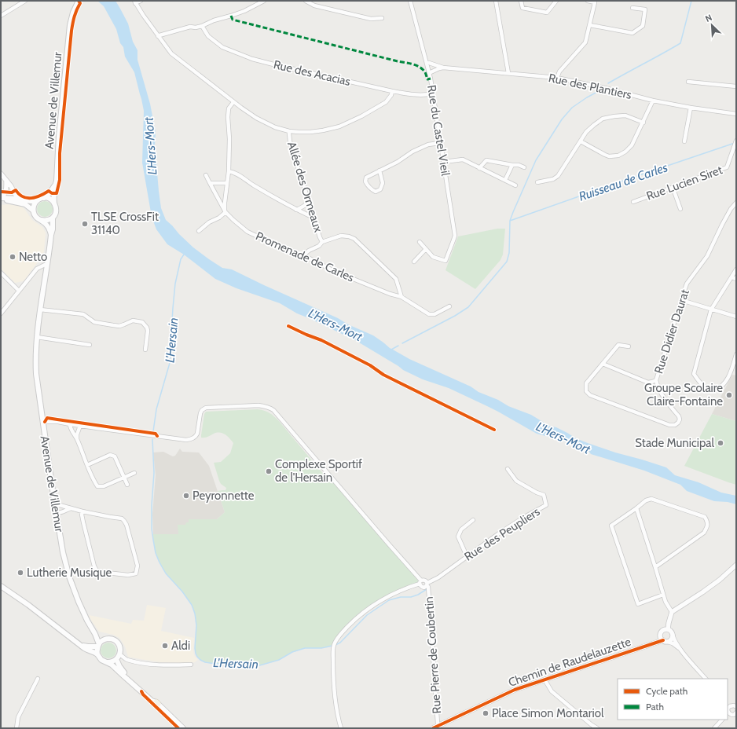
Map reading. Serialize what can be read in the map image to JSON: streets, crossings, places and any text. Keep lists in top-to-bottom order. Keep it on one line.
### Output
{"streets":{"main road":["Avenue de Villemur"],"street":["Rue des Acacias","Rue des Plantiers","Rue du Castel Vieil","Rue Lucien Siret","Allée des Ormeaux","Promenade de Carles","Rue Didier Daurat","Rue des Peupliers","Rue Pierre de Coubertin","Chemin de Raudelauzette"]},"crossings":[["Rue des Acacias","Rue du Castel Vieil"],["Rue des Plantiers","Rue du Castel Vieil"],["Avenue de Villemur","Rue Pierre de Coubertin"],["Rue des Peupliers","Rue Pierre de Coubertin"],["Rue Pierre de Coubertin","Chemin de Raudelauzette"]],"water":["L'Hers-Mort","Ruisseau de Carles","L'Hersain"],"places":["TLSE CrossFit 31140","Netto","Groupe Scolaire Claire-Fontaine","Stade Municipal","Complexe Sportif de l'Hersain","Peyronnette","Lutherie Musique","Aldi","Place Simon Montariol"],"legend":["Cycle path","Path"],"north":"top left"}
